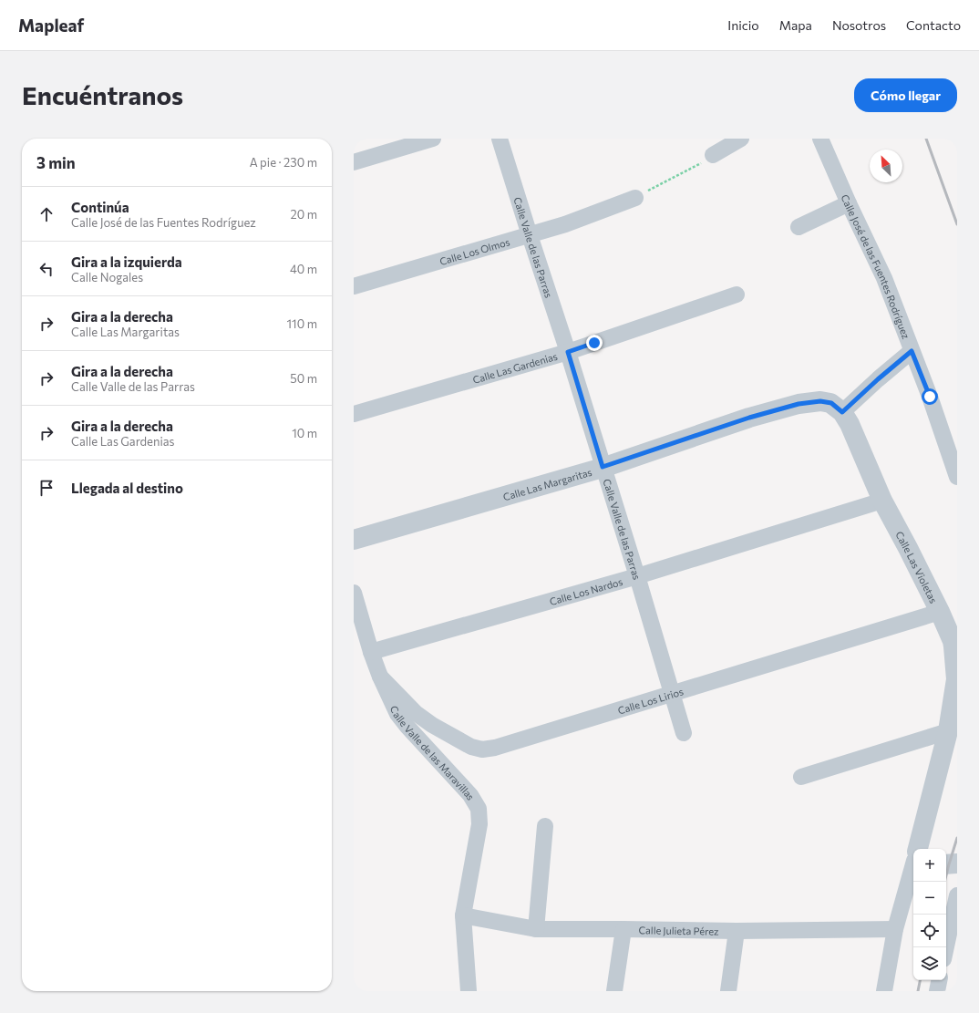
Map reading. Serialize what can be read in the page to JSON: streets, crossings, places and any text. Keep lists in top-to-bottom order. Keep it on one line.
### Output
{"streets":{"street":["Calle Valle de las Parras","Calle Los Olmos","Calle José de las Fuentes Rodríguez","Calle Las Gardenias","Calle Las Margaritas","Calle Las Violetas","Calle Los Nardos","Calle Los Lirios","Calle Valle de las Maravillas","Calle Julieta Pérez"]},"crossings":[["Calle Valle de las Parras","Calle Los Olmos"],["Calle Valle de las Parras","Calle Las Gardenias"],["Calle Valle de las Parras","Calle Las Margaritas"],["Calle Valle de las Parras","Calle Los Nardos"],["Calle Valle de las Parras","Calle Los Lirios"],["Calle Las Margaritas","Calle Las Violetas"],["Calle Las Violetas","Calle Los Nardos"],["Calle Las Violetas","Calle Los Lirios"],["Calle Los Nardos","Calle Valle de las Maravillas"],["Calle Los Lirios","Calle Valle de las Maravillas"],["Calle Valle de las Maravillas","Calle Julieta Pérez"]],"north":"top left","page":{"header":"Mapleaf","nav":["Inicio","Mapa","Nosotros","Contacto"],"buttons":"Cómo llegar","title":"Encuéntranos","heading":["3 min","A pie · 230 m"],"list":[["Continúa","Calle José de las Fuentes Rodríguez","20 m"],["Gira a la izquierda","Calle Nogales","40 m"],["Gira a la derecha","Calle Las Margaritas","110 m"],["Gira a la derecha","Calle Valle de las Parras","50 m"],["Gira a la derecha","Calle Las Gardenias","10 m"],"Llegada al destino"],"map_buttons":["+","−"]}}
